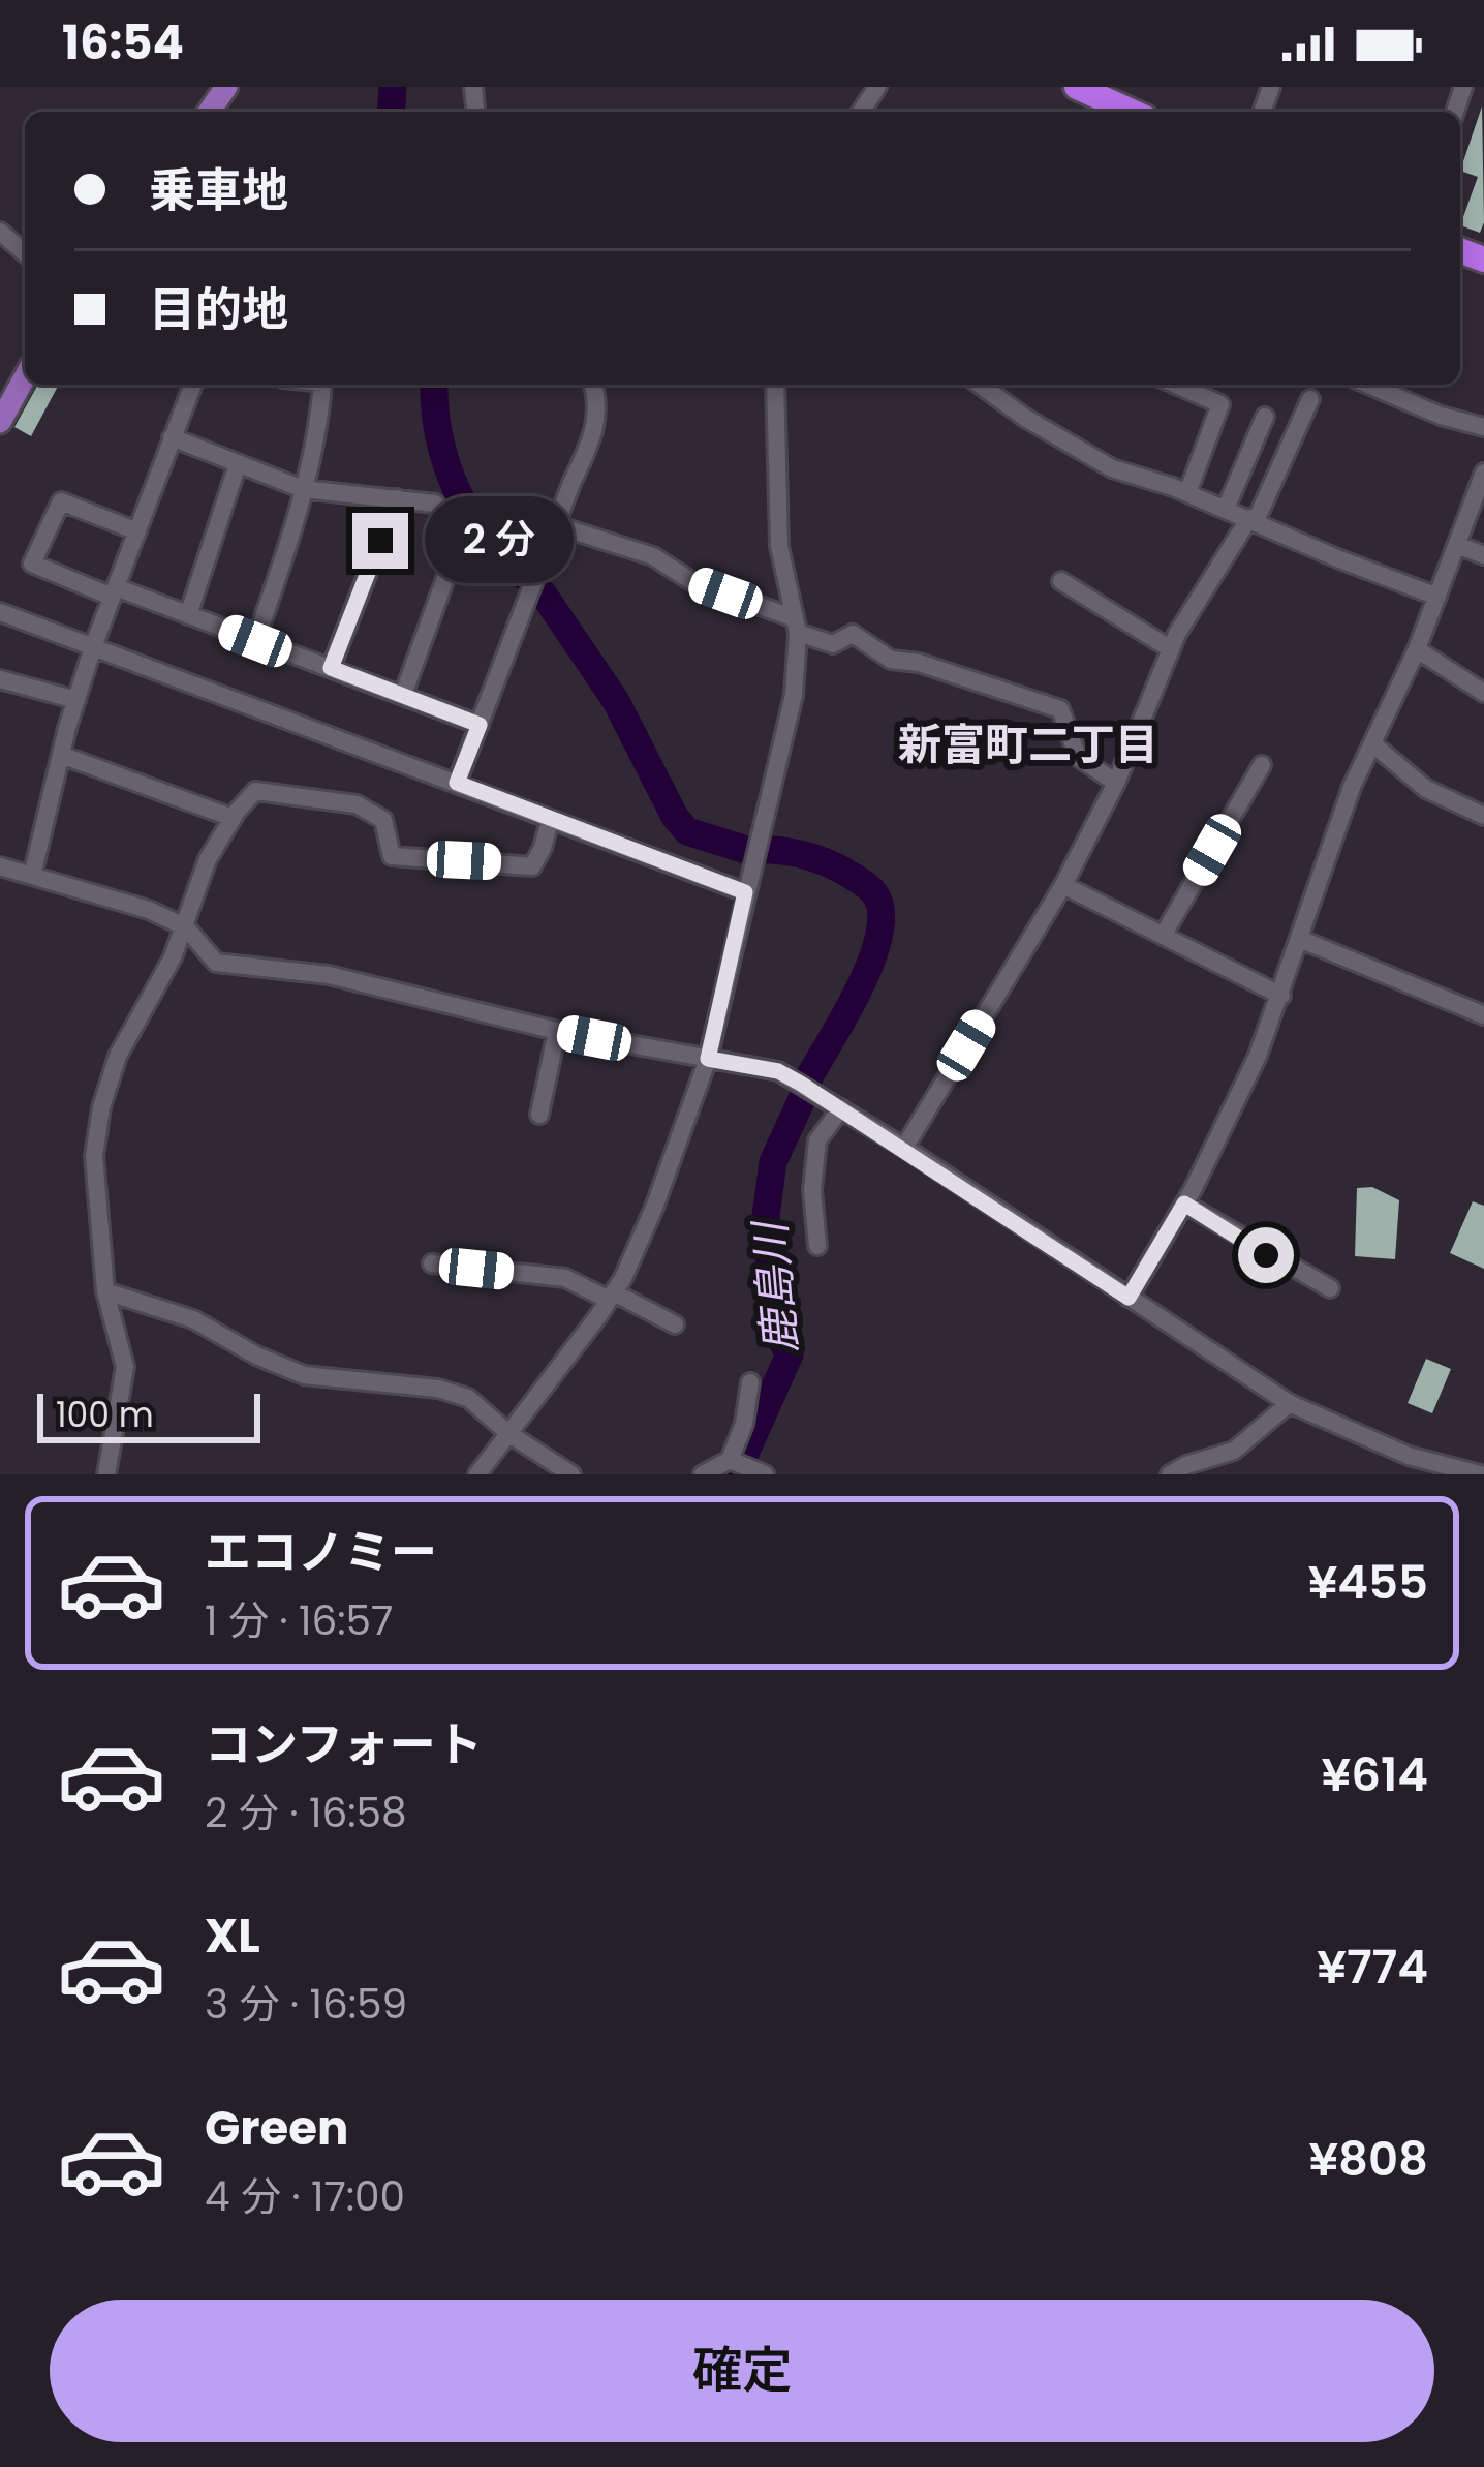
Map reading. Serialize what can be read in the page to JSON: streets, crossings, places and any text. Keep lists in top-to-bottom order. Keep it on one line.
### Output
{"districts":["新富町二丁目"],"water":["鹿島川"],"scale_bar":"100 m","page":{"status":"16:54","banner":["乗車地","目的地"],"bubble":"2 分","scale":"100 m","list":[{"name":"エコノミー","note":"1 分 · 16:57","value":"¥455"},{"name":"コンフォート","note":"2 分 · 16:58","value":"¥614"},{"name":"XL","note":"3 分 · 16:59","value":"¥774"},{"name":"Green","note":"4 分 · 17:00","value":"¥808"}],"buttons":"確定"}}
